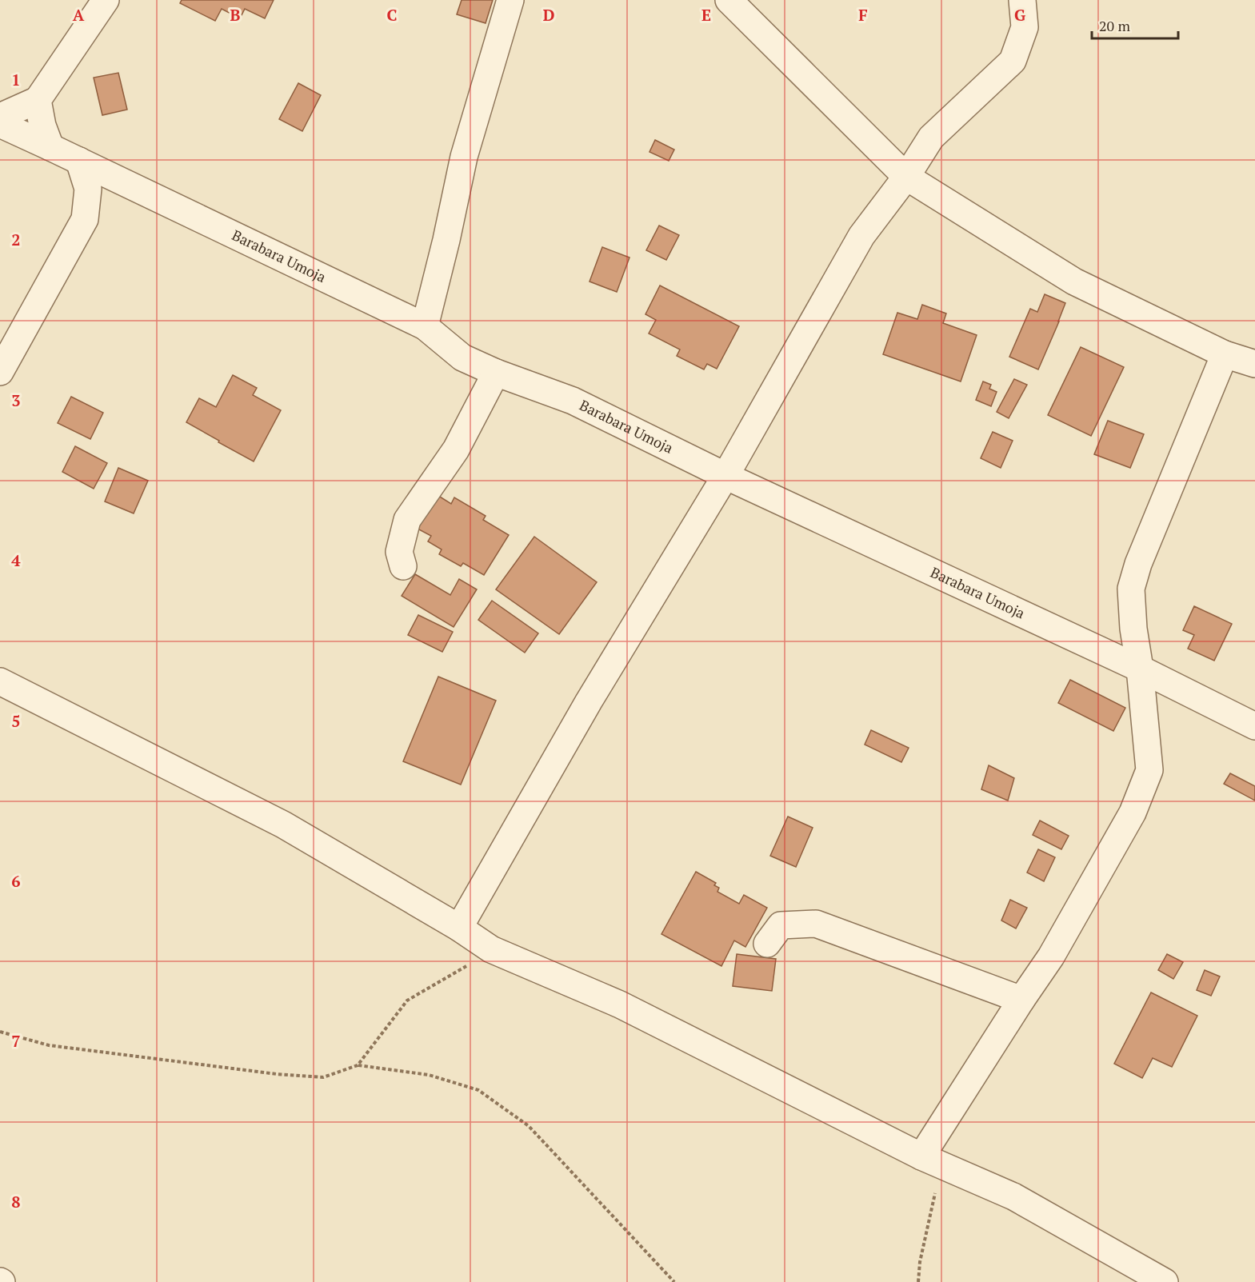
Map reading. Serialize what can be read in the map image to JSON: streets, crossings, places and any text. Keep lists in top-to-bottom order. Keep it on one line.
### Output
{"streets":{"street":["Barabara Umoja"]},"scale_bar":"20 m","grid":{"columns":["A","B","C","D","E","F","G"],"rows":["1","2","3","4","5","6","7","8"]}}
